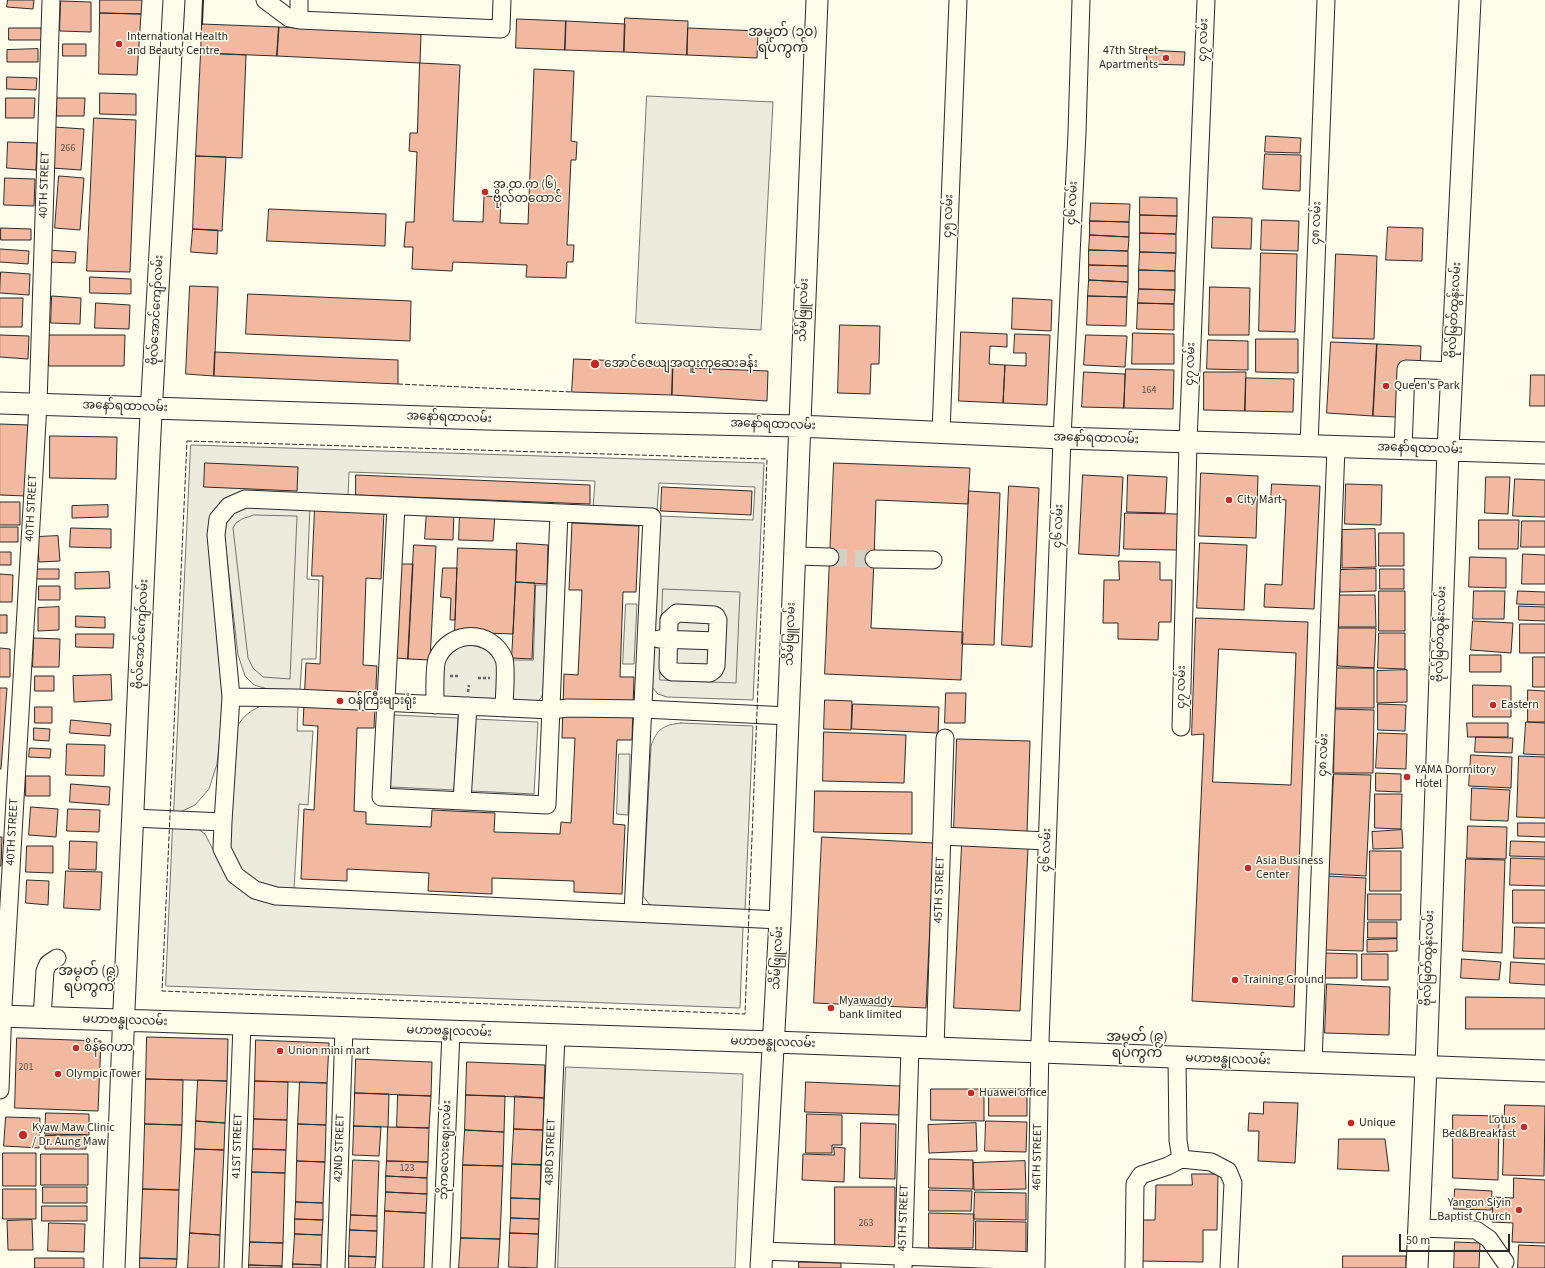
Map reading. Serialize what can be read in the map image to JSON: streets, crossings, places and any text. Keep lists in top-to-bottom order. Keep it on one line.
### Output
{"streets":{"main road":["ဗိုလ်အောင်ကျော်လမ်း","သိမ်ဖြူလမ်း","ဗိုလ်မြတ်ထွန်းလမ်း","အနော်ရထာလမ်း","မဟာဗန္ဓုလလမ်း"],"street":["၄၇ လမ်း","40TH STREET","၄၆ လမ်း","၄၅ လမ်း","၄၈ လမ်း","45TH STREET","41ST STREET","42ND STREET","ဘိုကလေးဈေးလမ်း","43RD STREET","46TH STREET"]},"crossings":[["၄၇ လမ်း","အနော်ရထာလမ်း"],["40TH STREET","အနော်ရထာလမ်း"],["40TH STREET","မဟာဗန္ဓုလလမ်း"],["၄၆ လမ်း","အနော်ရထာလမ်း"],["၄၆ လမ်း","မဟာဗန္ဓုလလမ်း"],["၄၆ လမ်း","46TH STREET"],["၄၅ လမ်း","အနော်ရထာလမ်း"],["၄၈ လမ်း","အနော်ရထာလမ်း"],["၄၈ လမ်း","မဟာဗန္ဓုလလမ်း"],["ဗိုလ်အောင်ကျော်လမ်း","အနော်ရထာလမ်း"],["ဗိုလ်အောင်ကျော်လမ်း","မဟာဗန္ဓုလလမ်း"],["သိမ်ဖြူလမ်း","အနော်ရထာလမ်း"],["သိမ်ဖြူလမ်း","မဟာဗန္ဓုလလမ်း"],["ဗိုလ်မြတ်ထွန်းလမ်း","အနော်ရထာလမ်း"],["ဗိုလ်မြတ်ထွန်းလမ်း","မဟာဗန္ဓုလလမ်း"],["45TH STREET","မဟာဗန္ဓုလလမ်း"],["မဟာဗန္ဓုလလမ်း","41ST STREET"],["မဟာဗန္ဓုလလမ်း","42ND STREET"],["မဟာဗန္ဓုလလမ်း","ဘိုကလေးဈေးလမ်း"],["မဟာဗန္ဓုလလမ်း","43RD STREET"],["မဟာဗန္ဓုလလမ်း","46TH STREET"]],"districts":["အမှတ် (၁၀) ရပ်ကွက်","အမှတ် (၉) ရပ်ကွက်","အမှတ် (၉) ရပ်ကွက်"],"places":["International Health and Beauty Centre","47th Street Apartments","အ.ထ.က (၆) ဗိုလ်တထောင်","အောင်ဇေယျအထူးကုဆေးခန်း","Queen's Park","City Mart","ဝန်ကြီးများရုံး","Eastern","YAMA Dormitory Hotel","Asia Business Center","Training Ground","Myawaddy bank limited","စိန်ဂေဟာ","Union mini mart","Olympic Tower","Huawei office","Unique","Lotus Bed&Breakfast","Kyaw Maw Clinic / Dr. Aung Maw","Yangon Siyin Baptist Church"],"house_numbers":["266","164","201","123","263"],"scale_bar":"50 m"}
